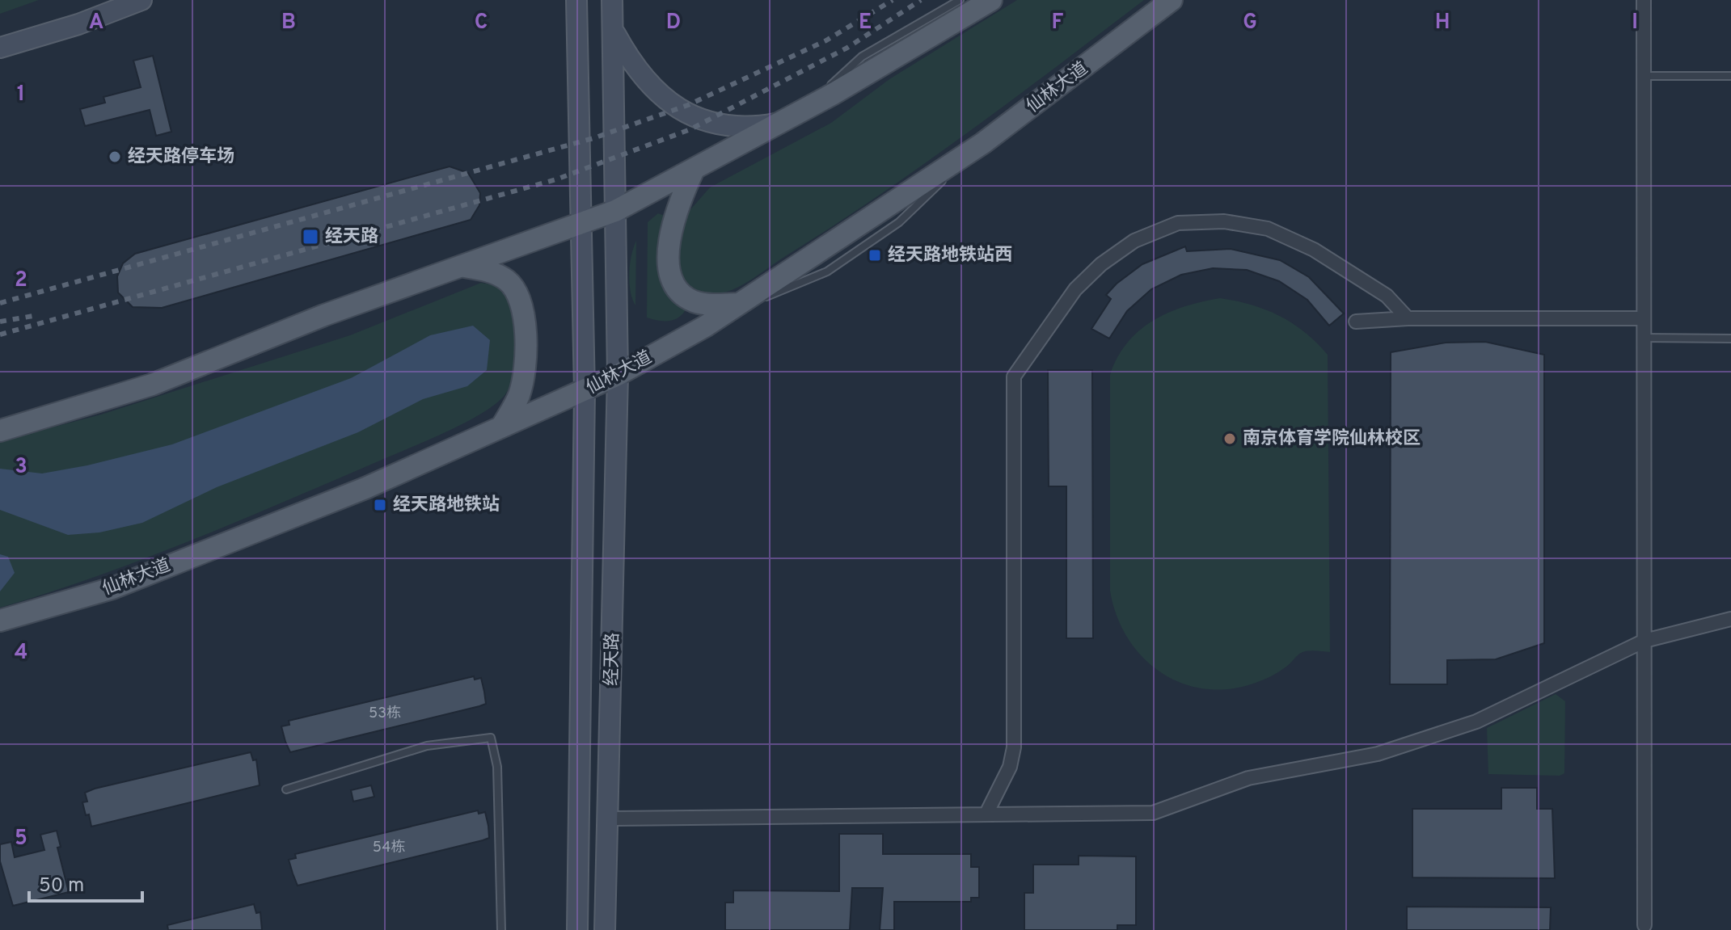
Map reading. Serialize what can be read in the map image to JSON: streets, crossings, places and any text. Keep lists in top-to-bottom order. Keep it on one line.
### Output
{"streets":{"main road":["仙林大道","经天路"]},"crossings":[["仙林大道","经天路"]],"places":{"other":["经天路停车场","南京体育学院仙林校区"],"transit":["经天路","经天路地铁站西","经天路地铁站"]},"house_numbers":["53栋","54栋"],"scale_bar":"50 m","grid":{"columns":["A","B","C","D","E","F","G","H","I"],"rows":["1","2","3","4","5"]}}
